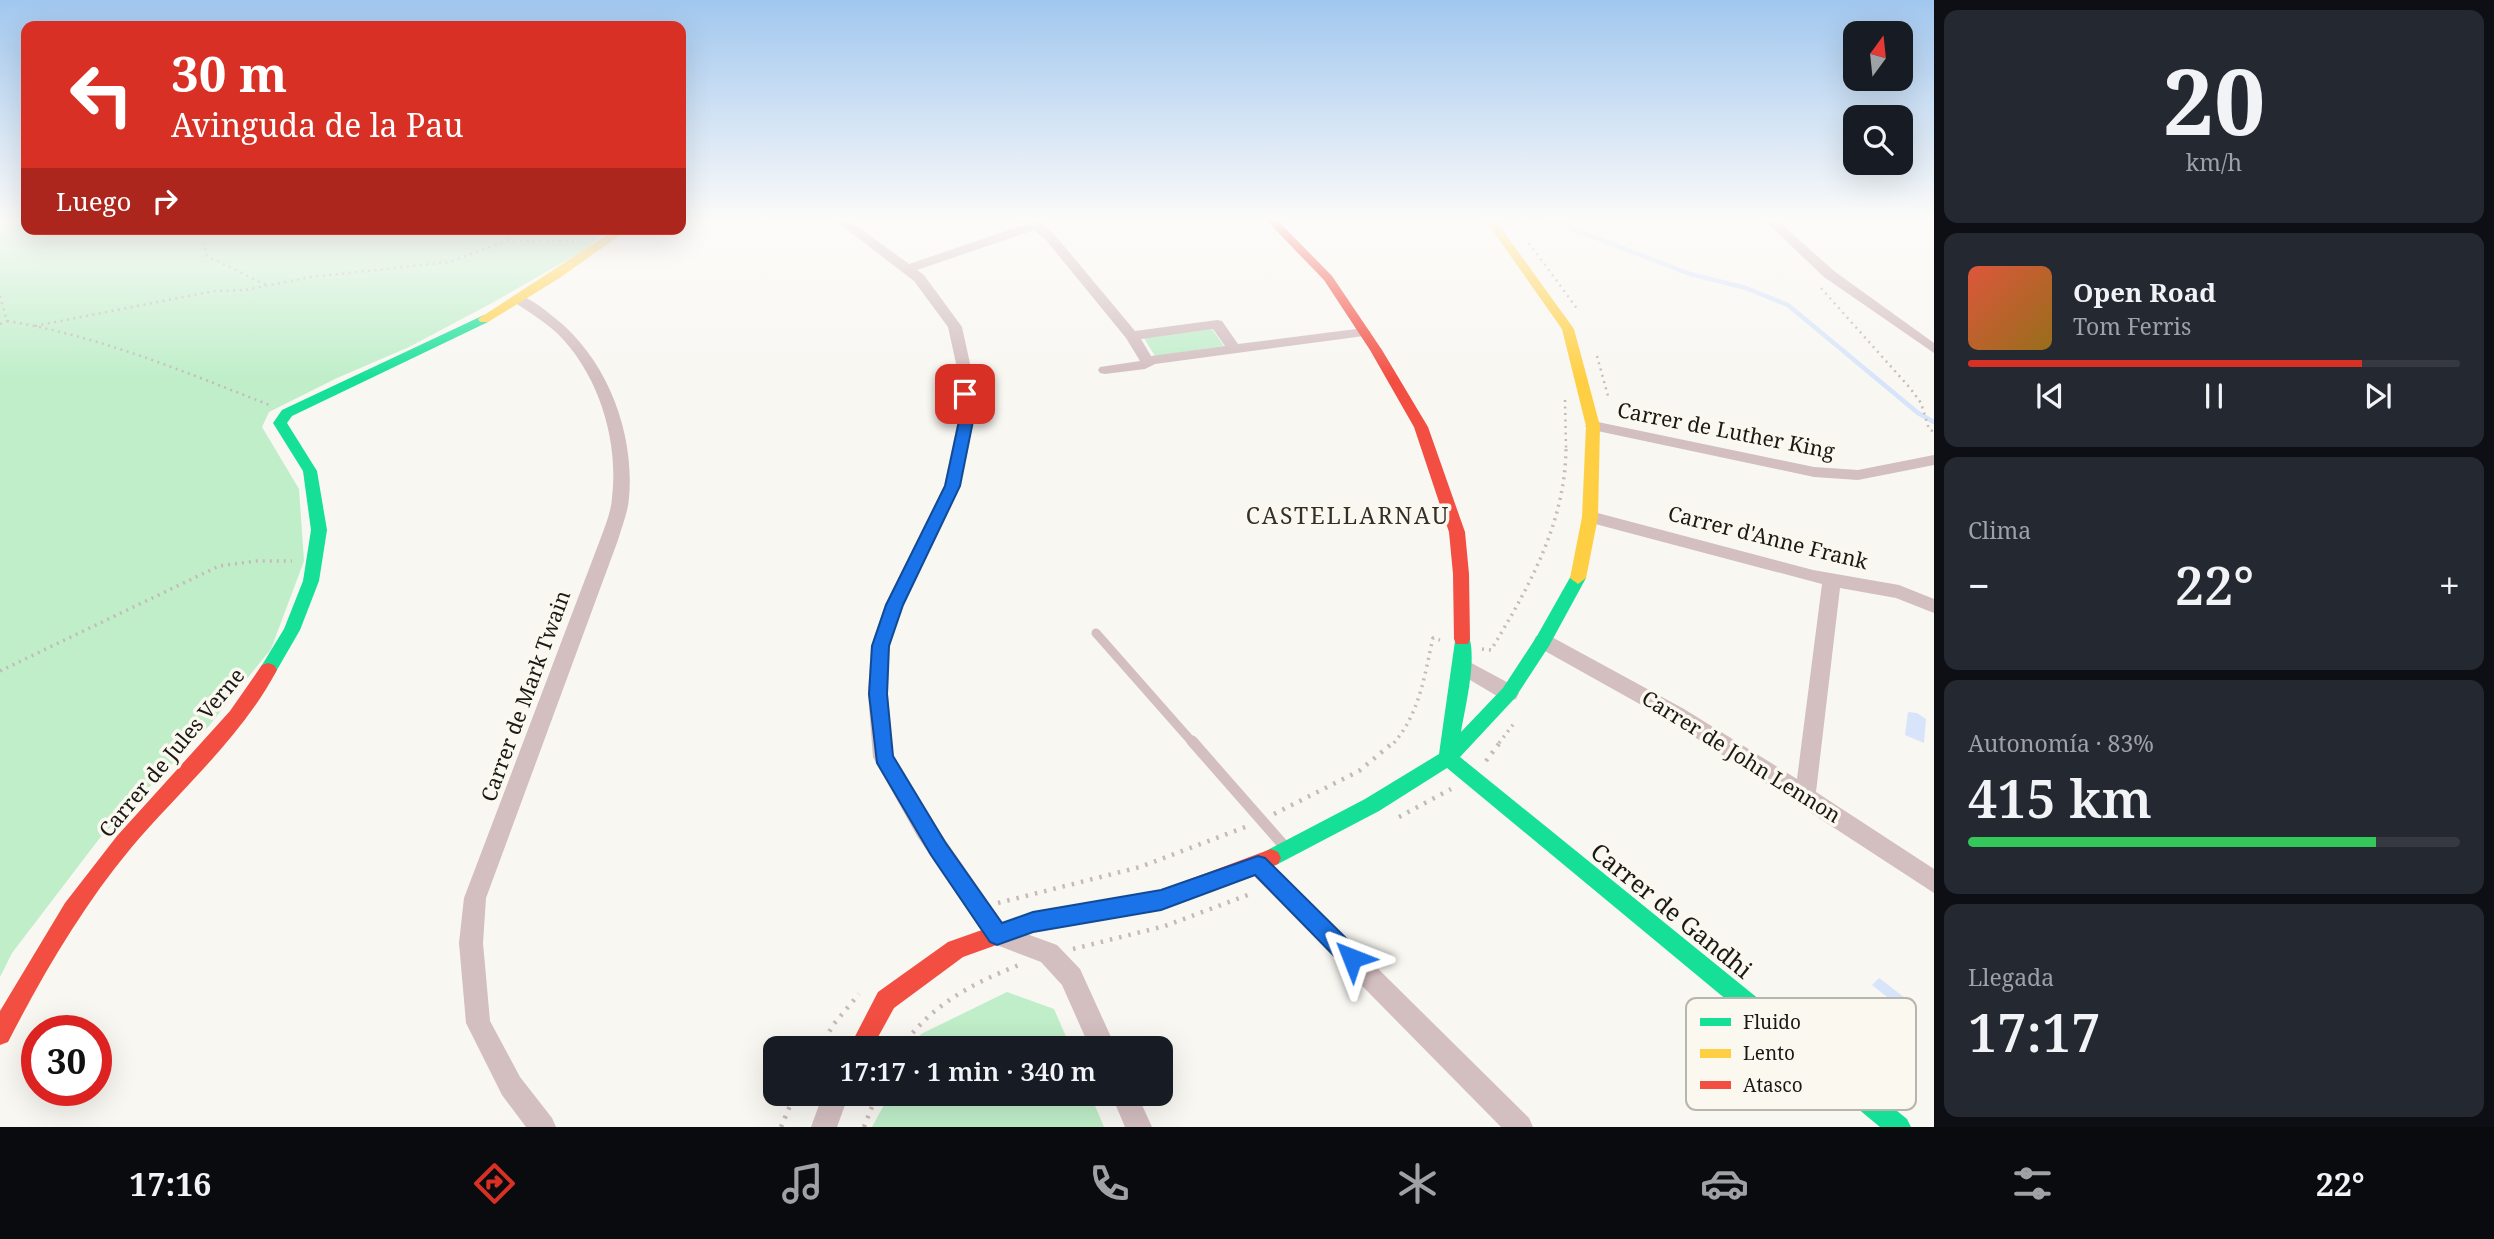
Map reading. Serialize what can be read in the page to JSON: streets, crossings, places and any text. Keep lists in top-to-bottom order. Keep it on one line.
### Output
{"streets":{"street":["Carrer de Luther King","Carrer d'Anne Frank","Carrer de Mark Twain","Carrer de Jules Verne","Carrer de John Lennon","Carrer de Gandhi"]},"districts":["CASTELLARNAU"],"legend":["Fluido","Lento","Atasco"],"north":"top","page":{"tile":[["20","km/h"],"Clima",["Autonomía · 83%","415 km"],["Llegada","17:17"]],"turn":["30 m","Avinguda de la Pau"],"then":"Luego","song":["Open Road","Tom Ferris"],"heat":["−","22°","+"],"limit":"30","trip":"17:17 · 1 min · 340 m","tabs":["17:16","22°"]}}
